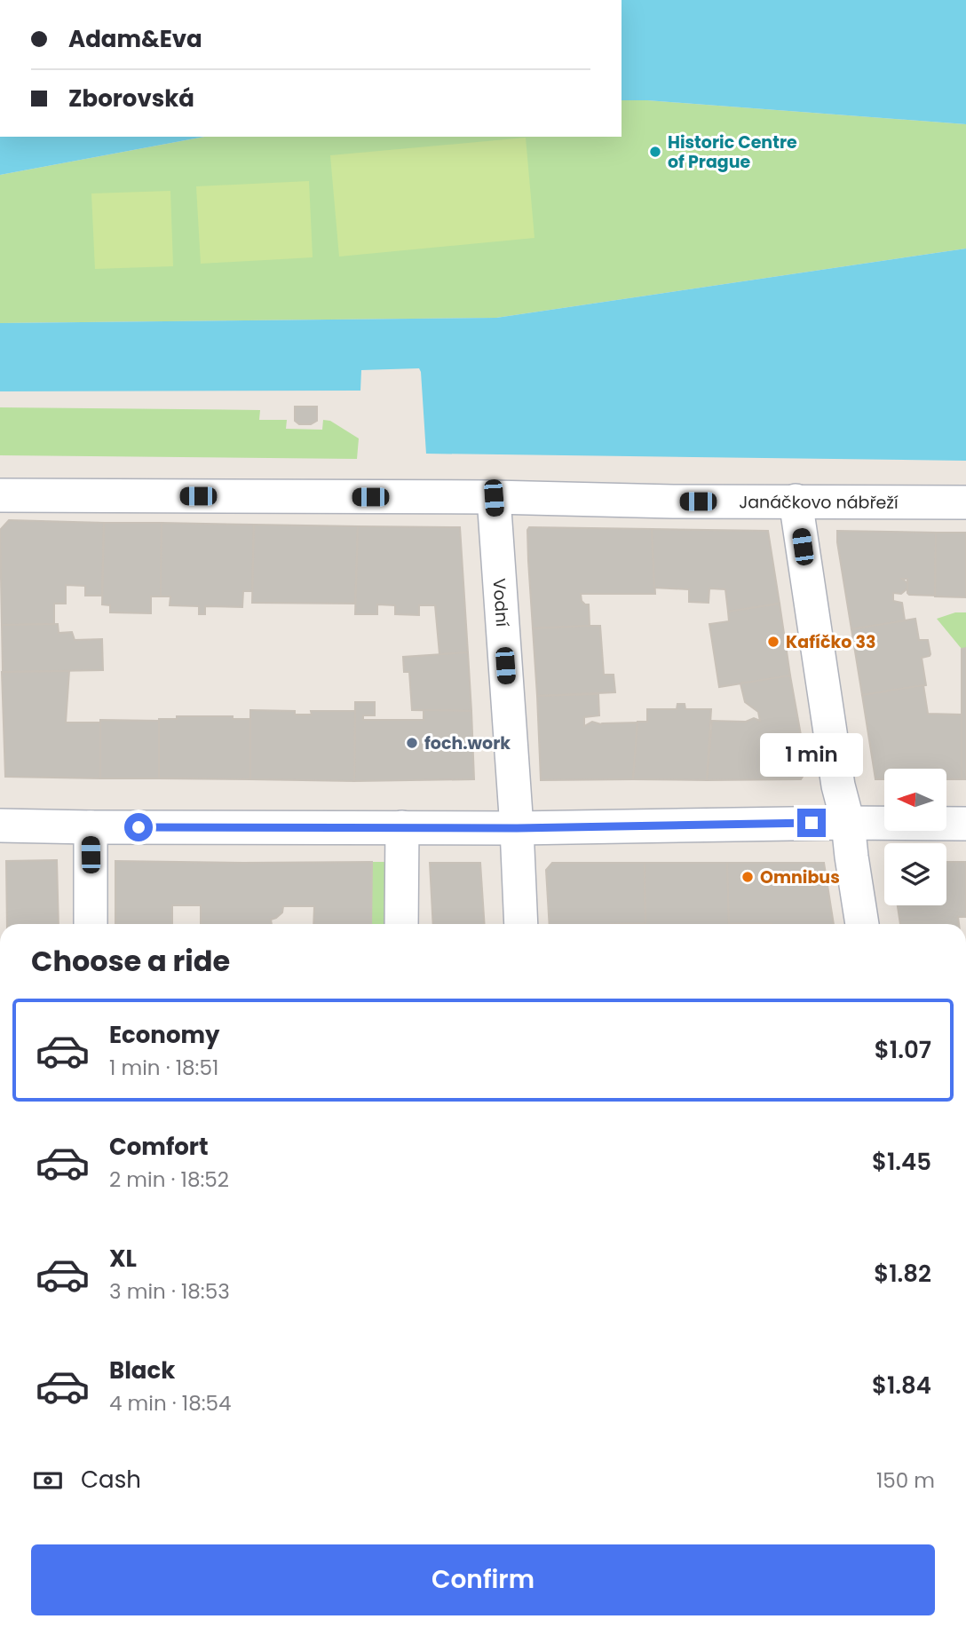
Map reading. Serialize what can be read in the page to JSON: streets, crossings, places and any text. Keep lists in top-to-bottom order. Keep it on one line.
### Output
{"streets":{"street":["Janáčkovo nábřeží","Vodní"]},"crossings":[["Janáčkovo nábřeží","Vodní"]],"places":["Historic Centre of Prague","Kafíčko 33","foch.work","Omnibus"],"north":"left","page":{"banner":["Adam&Eva","Zborovská"],"bubble":"1 min","heading":"Choose a ride","list":[{"name":"Economy","note":"1 min · 18:51","value":"$1.07"},{"name":"Comfort","note":"2 min · 18:52","value":"$1.45"},{"name":"XL","note":"3 min · 18:53","value":"$1.82"},{"name":"Black","note":"4 min · 18:54","value":"$1.84"}],"pay":["Cash","150 m"],"buttons":"Confirm"}}
